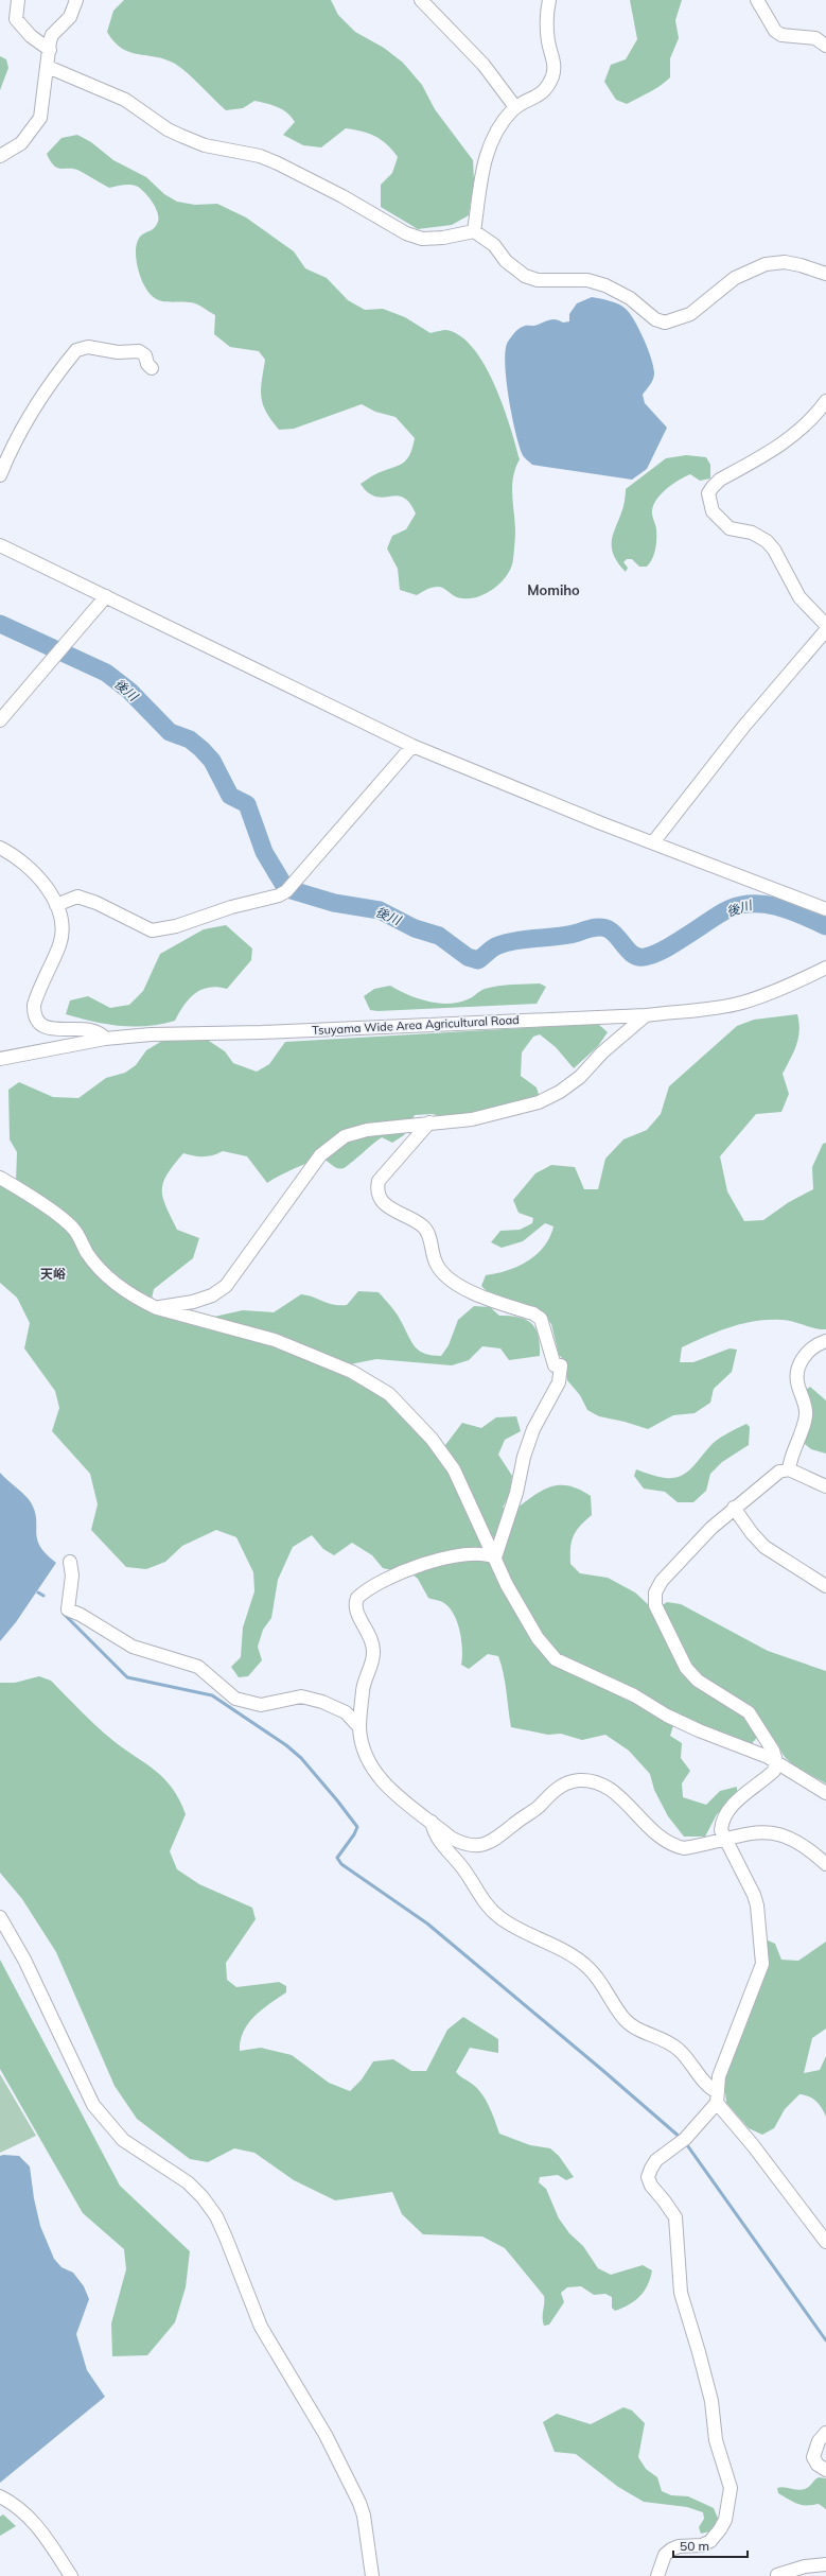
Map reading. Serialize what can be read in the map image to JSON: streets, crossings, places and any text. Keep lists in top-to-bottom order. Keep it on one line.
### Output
{"streets":{"street":["Tsuyama Wide Area Agricultural Road"]},"districts":["Momiho","天峪"],"water":["後川"],"scale_bar":"50 m"}
